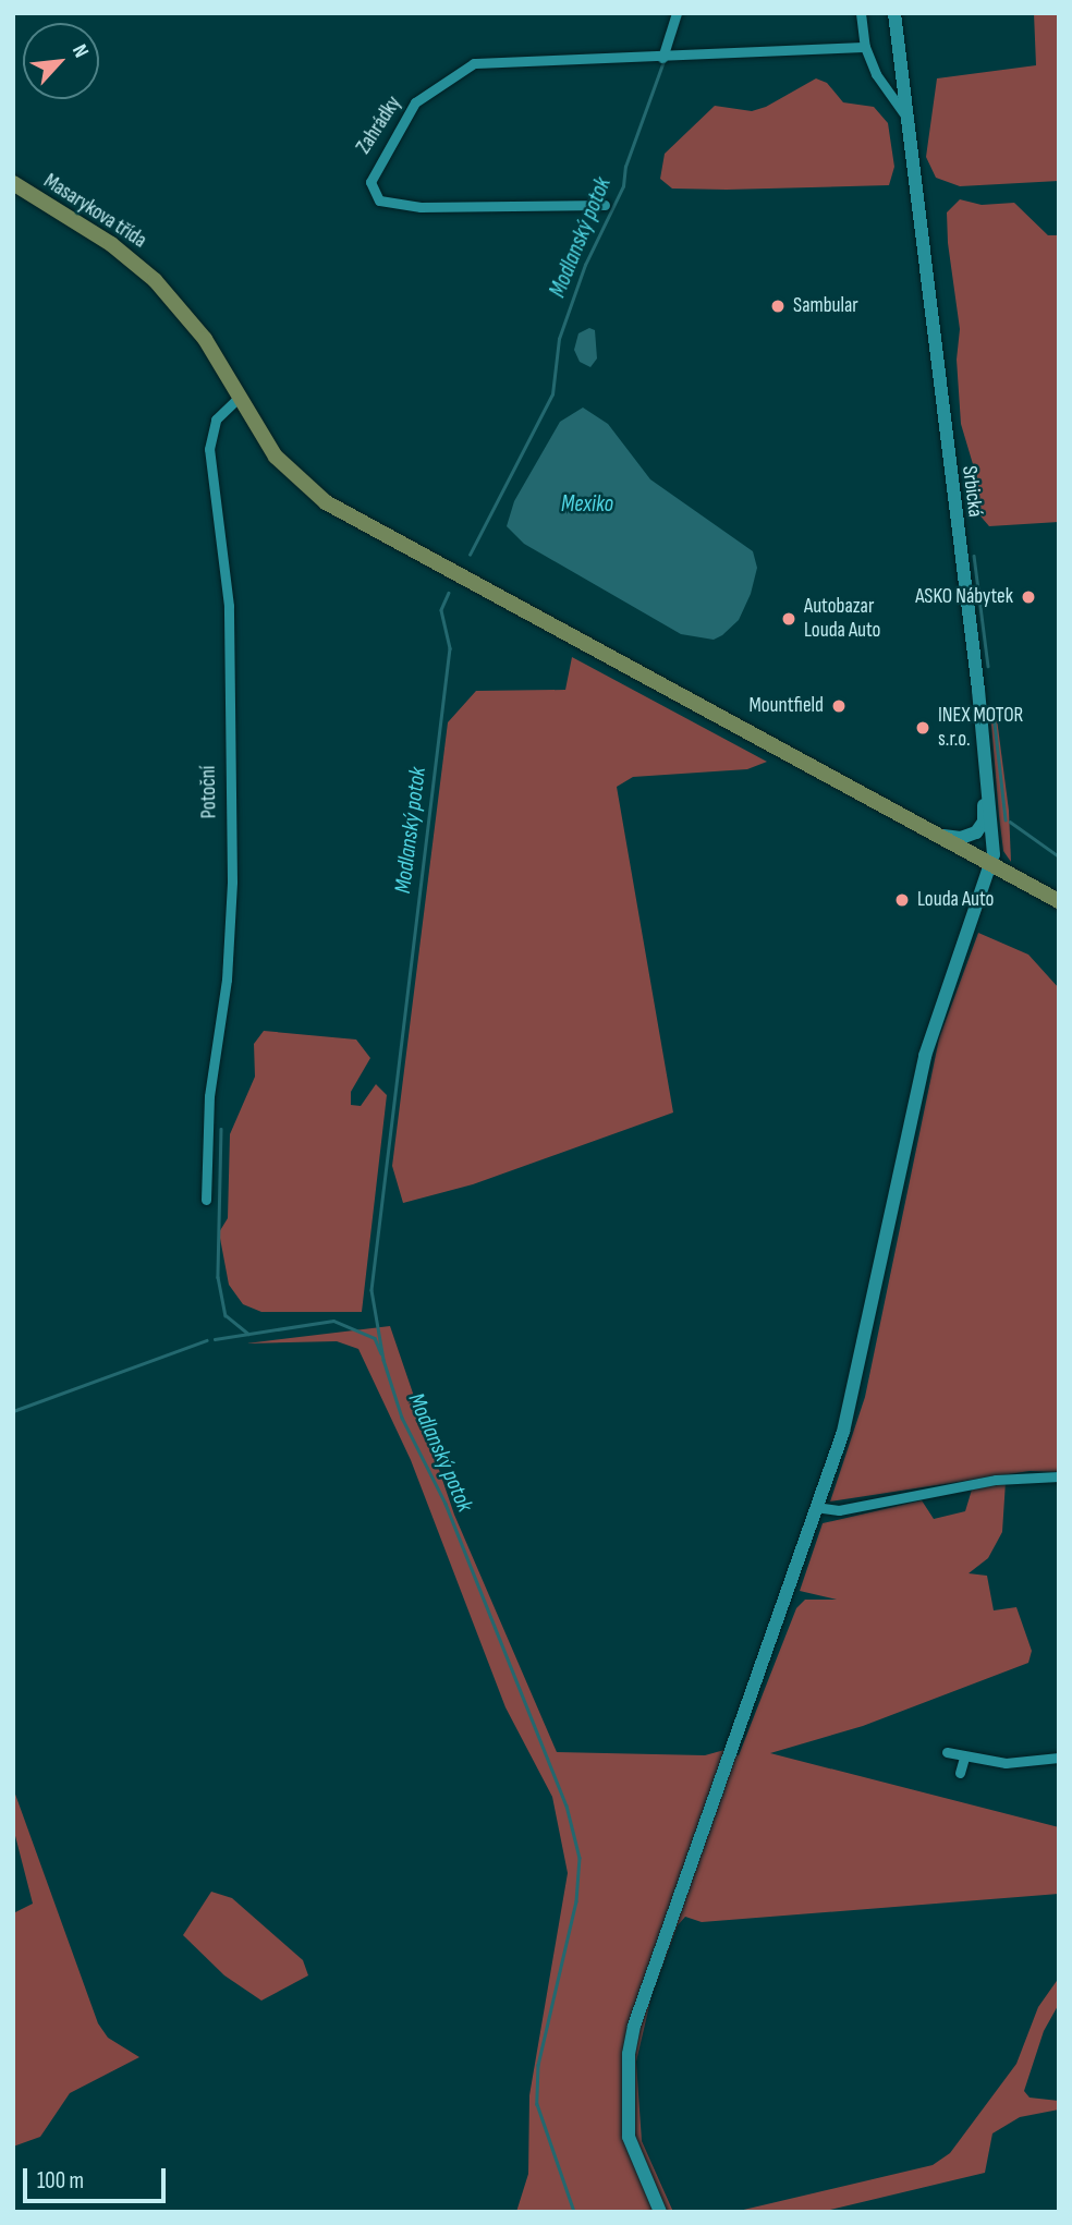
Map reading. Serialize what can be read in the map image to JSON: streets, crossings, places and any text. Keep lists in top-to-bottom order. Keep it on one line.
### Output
{"streets":{"main road":["Masarykova třída"],"street":["Zahrádky","Srbická","Potoční"]},"crossings":[["Masarykova třída","Srbická"],["Masarykova třída","Potoční"]],"water":["Modlanský potok","Mexiko"],"places":["Sambular","ASKO Nábytek","Autobazar Louda Auto","Mountfield","INEX MOTOR s.r.o.","Louda Auto"],"scale_bar":"100 m","north":"top right"}
